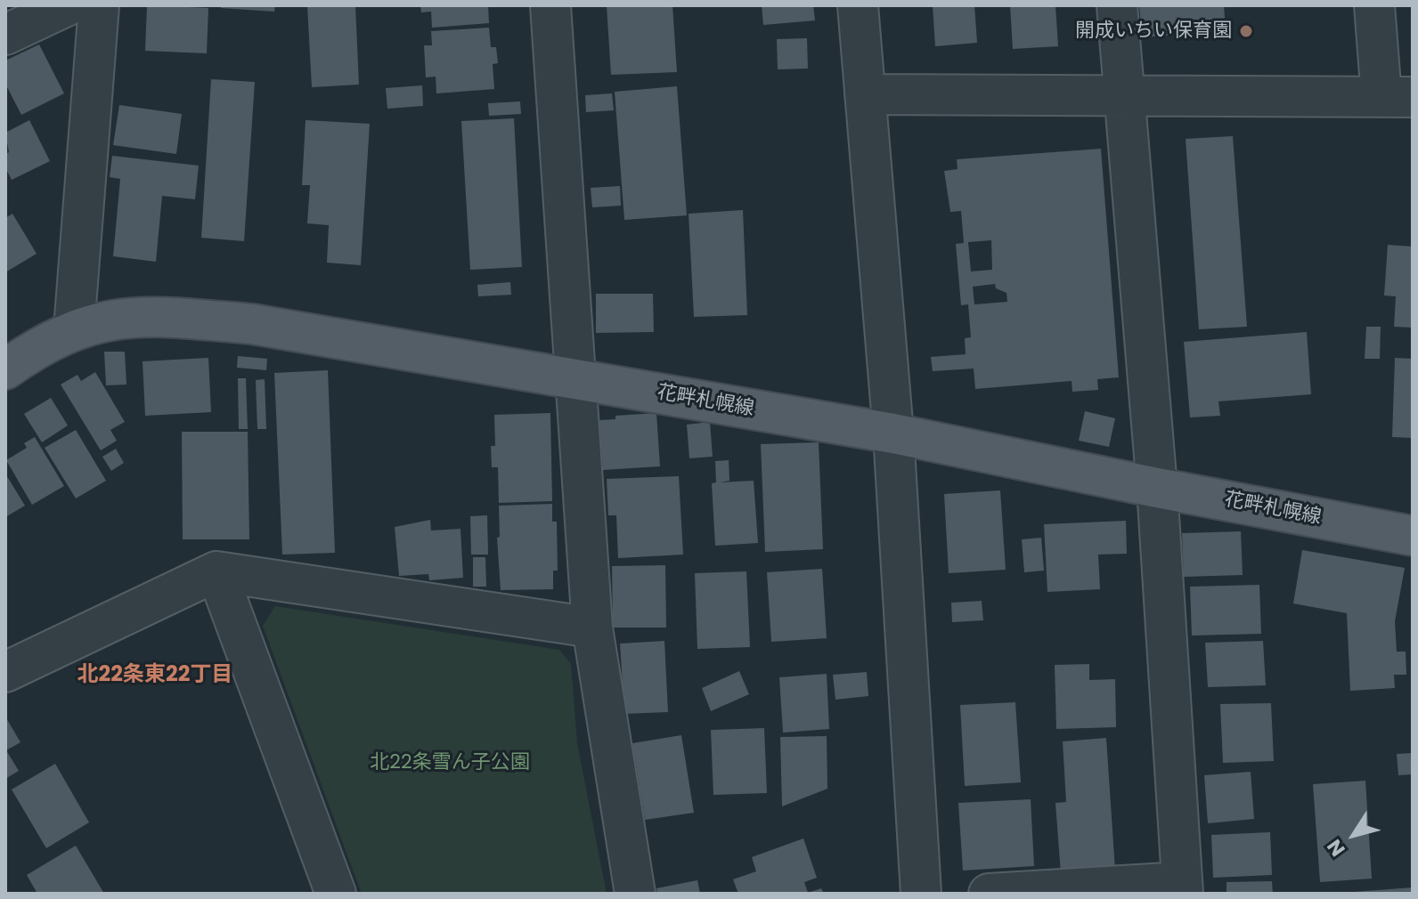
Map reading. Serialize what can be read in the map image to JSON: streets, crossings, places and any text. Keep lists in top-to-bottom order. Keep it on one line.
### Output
{"streets":{"main road":["花畔札幌線"]},"districts":["北22条東22丁目"],"parks":["北22条雪ん子公園"],"places":["開成いちい保育園"],"north":"bottom left"}
